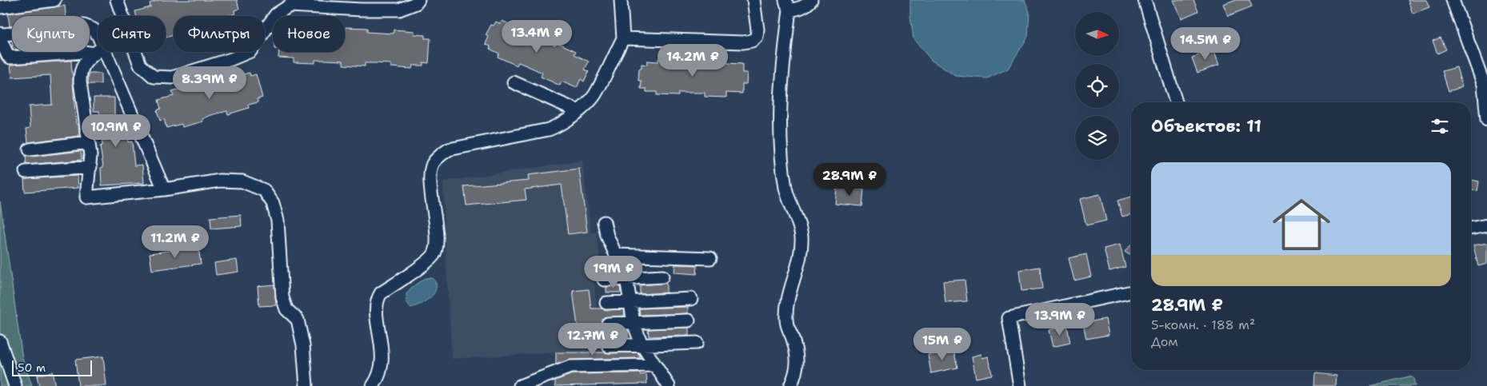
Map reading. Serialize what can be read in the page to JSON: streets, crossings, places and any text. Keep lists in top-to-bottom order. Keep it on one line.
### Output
{"scale_bar":"50 m","north":"right","page":{"chip":["Купить","Снять","Фильтры","Новое"],"price":["13.4M ₽","14.5M ₽","14.2M ₽","8.39M ₽","10.9M ₽","28.9M ₽","11.2M ₽","19M ₽","13.9M ₽","12.7M ₽","15M ₽"],"heading":"Объектов: 11","list":[{"name":"28.9M ₽","note":"5-комн. · 188 m² · Дом"}],"scale":"50 m"}}
